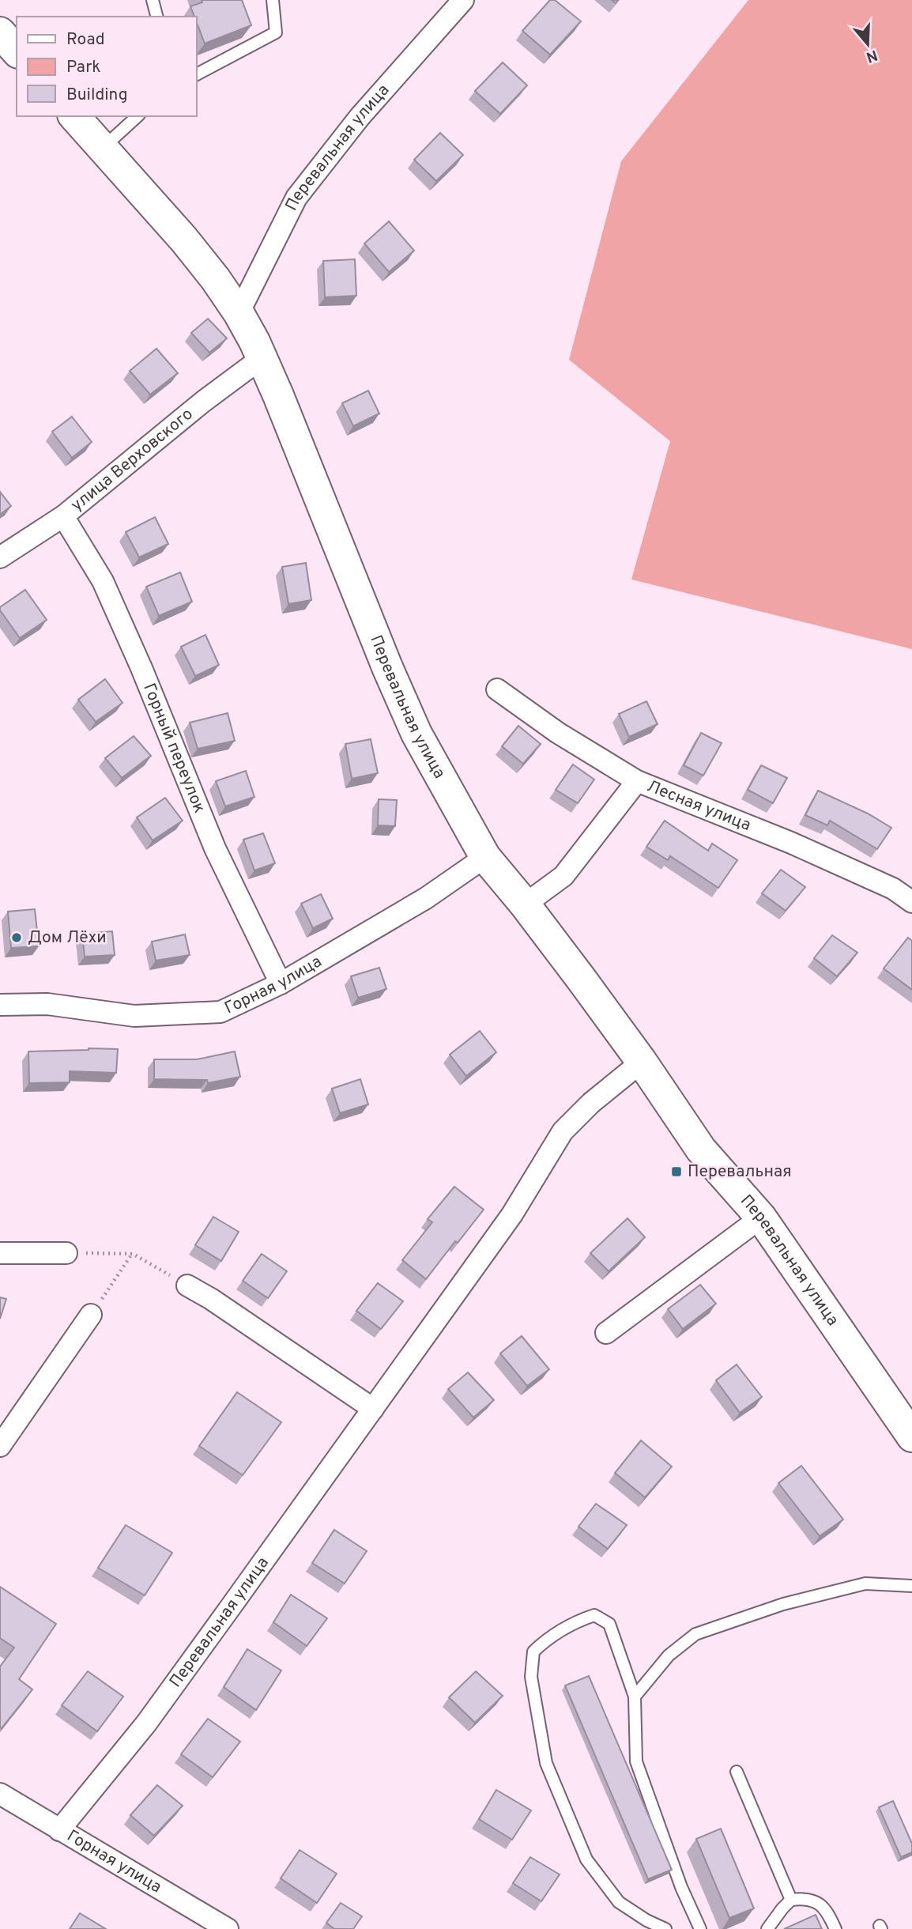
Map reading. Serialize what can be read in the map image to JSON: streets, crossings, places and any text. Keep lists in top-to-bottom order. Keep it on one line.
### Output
{"streets":{"highway":["Перевальная улица"],"street":["улица Верховского","Горный переулок","Лесная улица","Горная улица"]},"crossings":[["Перевальная улица","улица Верховского"],["Перевальная улица","Горная улица"],["улица Верховского","Горный переулок"],["Горный переулок","Горная улица"]],"places":{"other":["Дом Лёхи"],"transit":["Перевальная"]},"legend":["Road","Park","Building"],"north":"bottom"}
